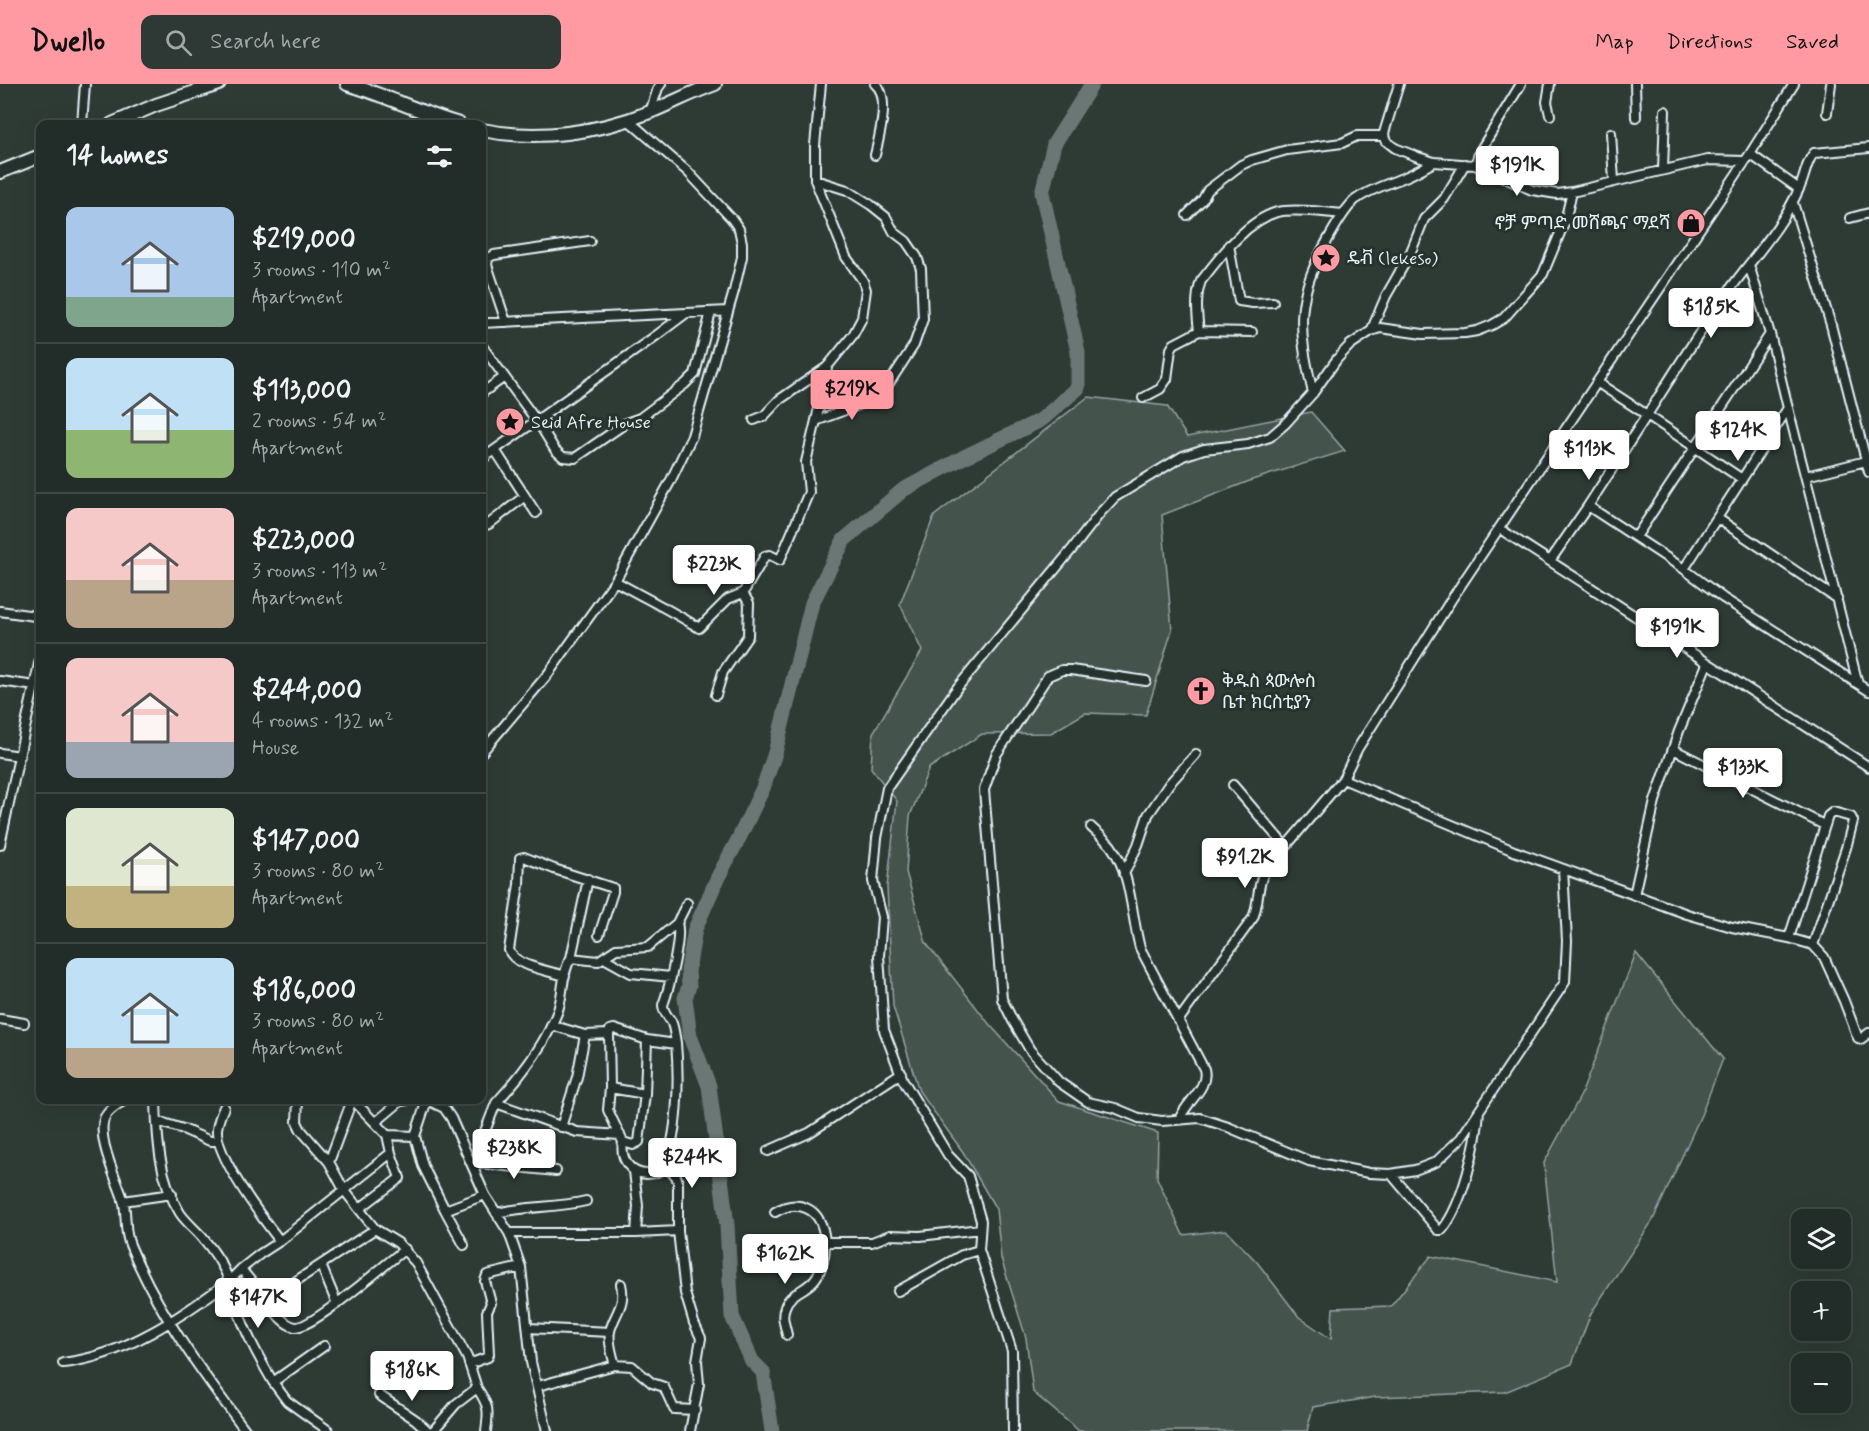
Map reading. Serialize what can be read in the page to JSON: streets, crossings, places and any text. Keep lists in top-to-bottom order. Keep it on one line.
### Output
{"places":{"shop":["ኖቻ ምጣድ መሸጫና ማደሻ"],"place":["ዴቭ (lekeso)","Seid Afre House"],"church":["ቅዱስ ጳውሎስ ቤተ ክርስቲያን"]},"page":{"header":"Dwello","search":"Search here","nav":["Map","Directions","Saved"],"heading":"14 homes","price":["$191K","$185K","$219K","$124K","$113K","$223K","$191K","$133K","$91.2K","$238K","$244K","$162K","$147K","$186K"],"list":[{"name":"$219,000","note":"3 rooms · 110 m² · Apartment"},{"name":"$113,000","note":"2 rooms · 54 m² · Apartment"},{"name":"$223,000","note":"3 rooms · 113 m² · Apartment"},{"name":"$244,000","note":"4 rooms · 132 m² · House"},{"name":"$147,000","note":"3 rooms · 80 m² · Apartment"},{"name":"$186,000","note":"3 rooms · 80 m² · Apartment"}],"map_buttons":["+","−"]}}
